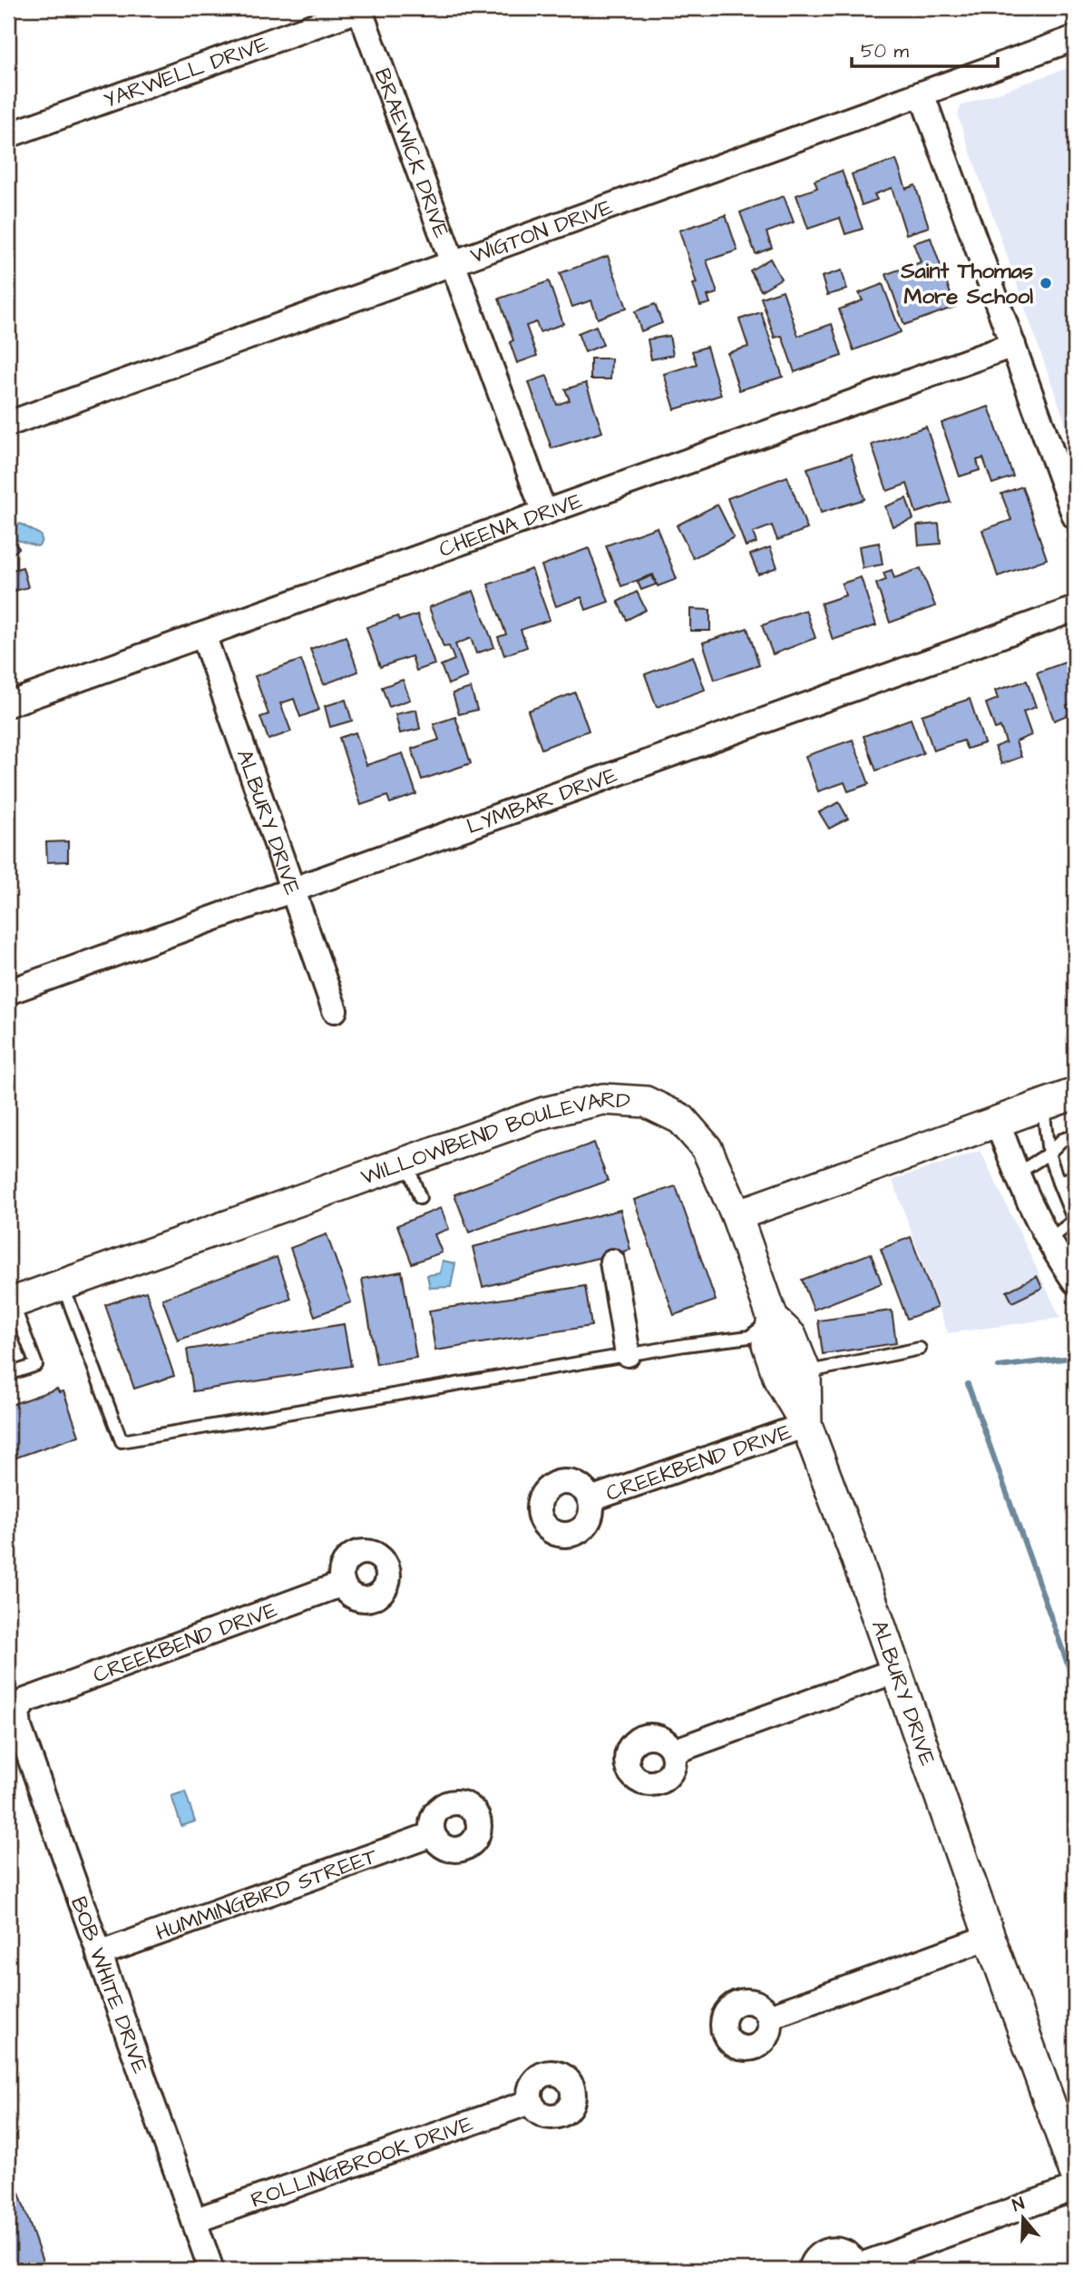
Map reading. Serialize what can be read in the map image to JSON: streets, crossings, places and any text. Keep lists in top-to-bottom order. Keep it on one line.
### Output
{"streets":{"street":["YARWELL DRIVE","BRAEWICK DRIVE","WIGTON DRIVE","CHEENA DRIVE","LYMBAR DRIVE","ALBURY DRIVE","WILLOWBEND BOULEVARD","CREEKBEND DRIVE","HUMMINGBIRD STREET","BOB WHITE DRIVE","ROLLINGBROOK DRIVE"]},"crossings":[["YARWELL DRIVE","BRAEWICK DRIVE"],["BRAEWICK DRIVE","WIGTON DRIVE"],["BRAEWICK DRIVE","CHEENA DRIVE"],["CHEENA DRIVE","ALBURY DRIVE"],["LYMBAR DRIVE","ALBURY DRIVE"],["ALBURY DRIVE","WILLOWBEND BOULEVARD"],["ALBURY DRIVE","CREEKBEND DRIVE"],["CREEKBEND DRIVE","BOB WHITE DRIVE"],["HUMMINGBIRD STREET","BOB WHITE DRIVE"],["BOB WHITE DRIVE","ROLLINGBROOK DRIVE"]],"places":["Saint Thomas More School"],"scale_bar":"50 m","north":"top"}
